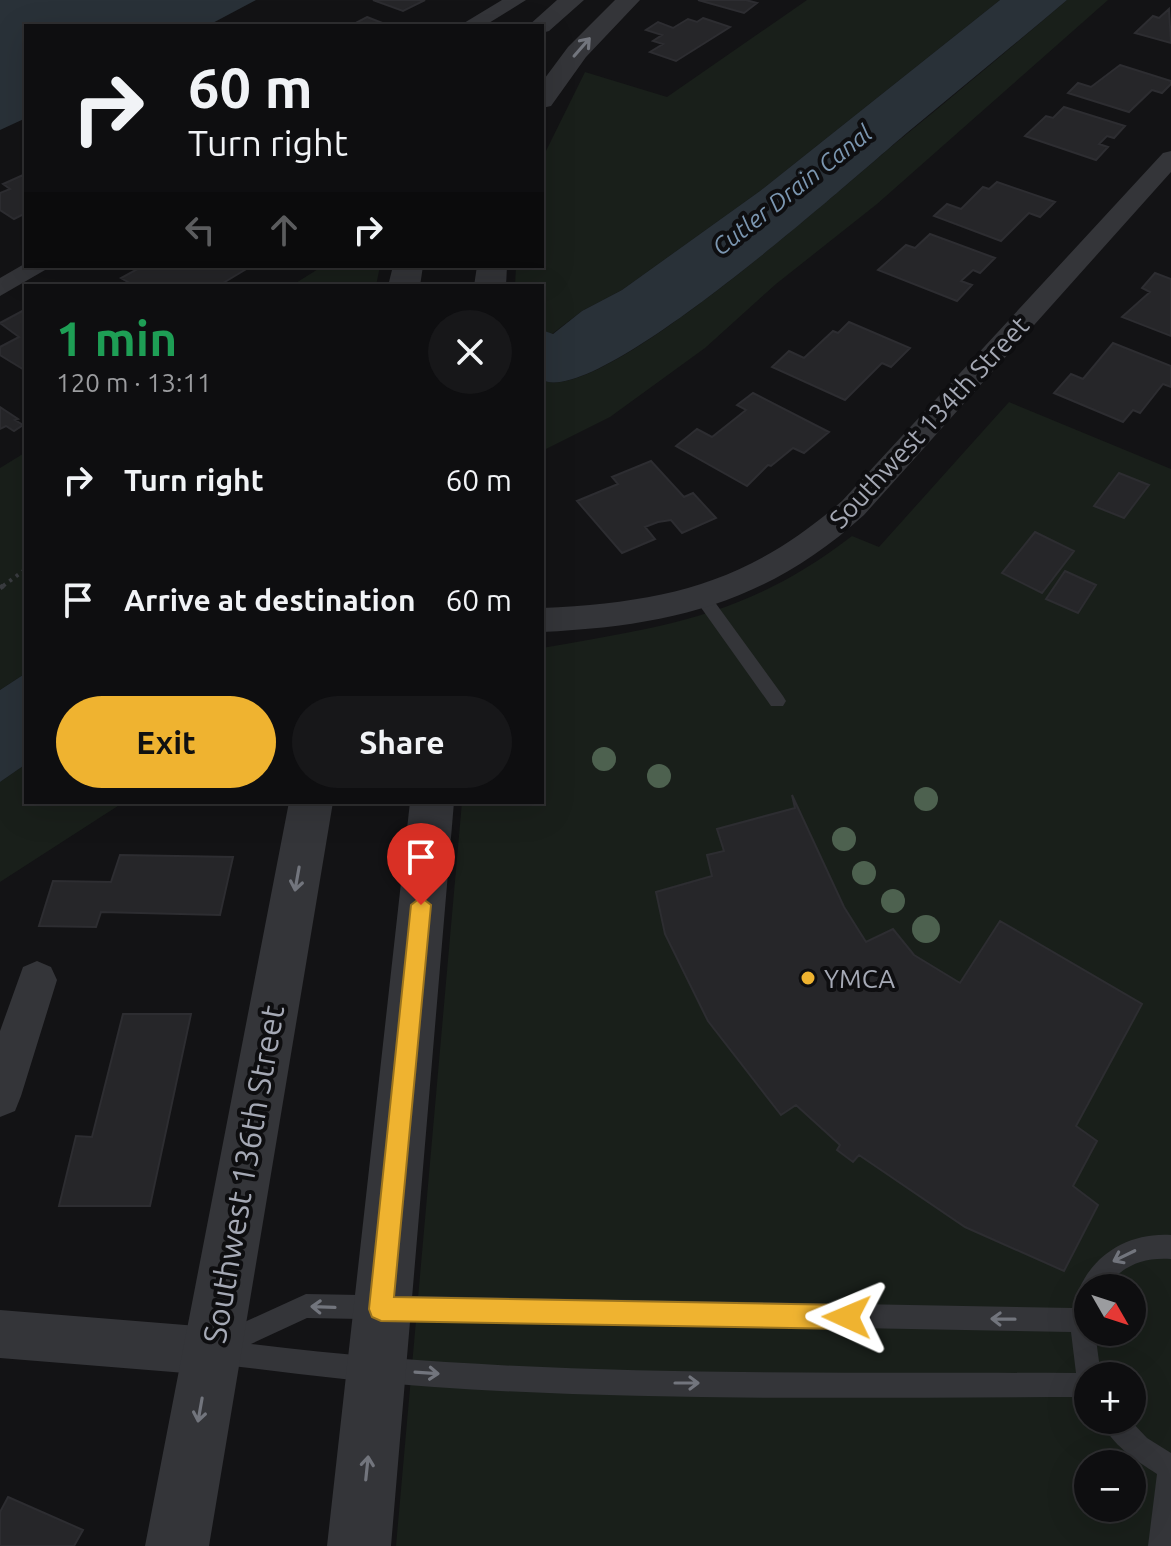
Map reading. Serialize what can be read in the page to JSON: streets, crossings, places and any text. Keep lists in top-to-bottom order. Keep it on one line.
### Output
{"streets":{"street":["Southwest 134th Street","Southwest 136th Street"]},"water":["Cutler Drain Canal"],"places":["YMCA"],"north":"bottom right","page":{"turn":["60 m","Turn right"],"heading":["1 min","120 m · 13:11"],"list":[{"name":"Turn right","value":"60 m"},{"name":"Arrive at destination","value":"60 m"}],"buttons":["Exit","Share"],"map_buttons":["+","−"]}}
